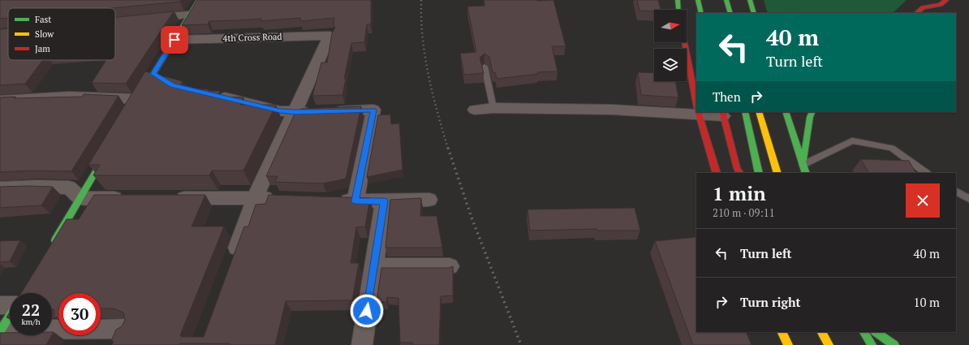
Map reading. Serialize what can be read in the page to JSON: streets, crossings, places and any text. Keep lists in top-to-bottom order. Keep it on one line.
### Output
{"streets":{"street":["4th Cross Road"]},"legend":["Fast","Slow","Jam"],"north":"right","page":{"turn":["40 m","Turn left"],"then":"Then","heading":["1 min","210 m · 09:11"],"list":[{"name":"Turn left","value":"40 m"},{"name":"Turn right","value":"10 m"}],"speed":"22 km/h","limit":"30"}}
